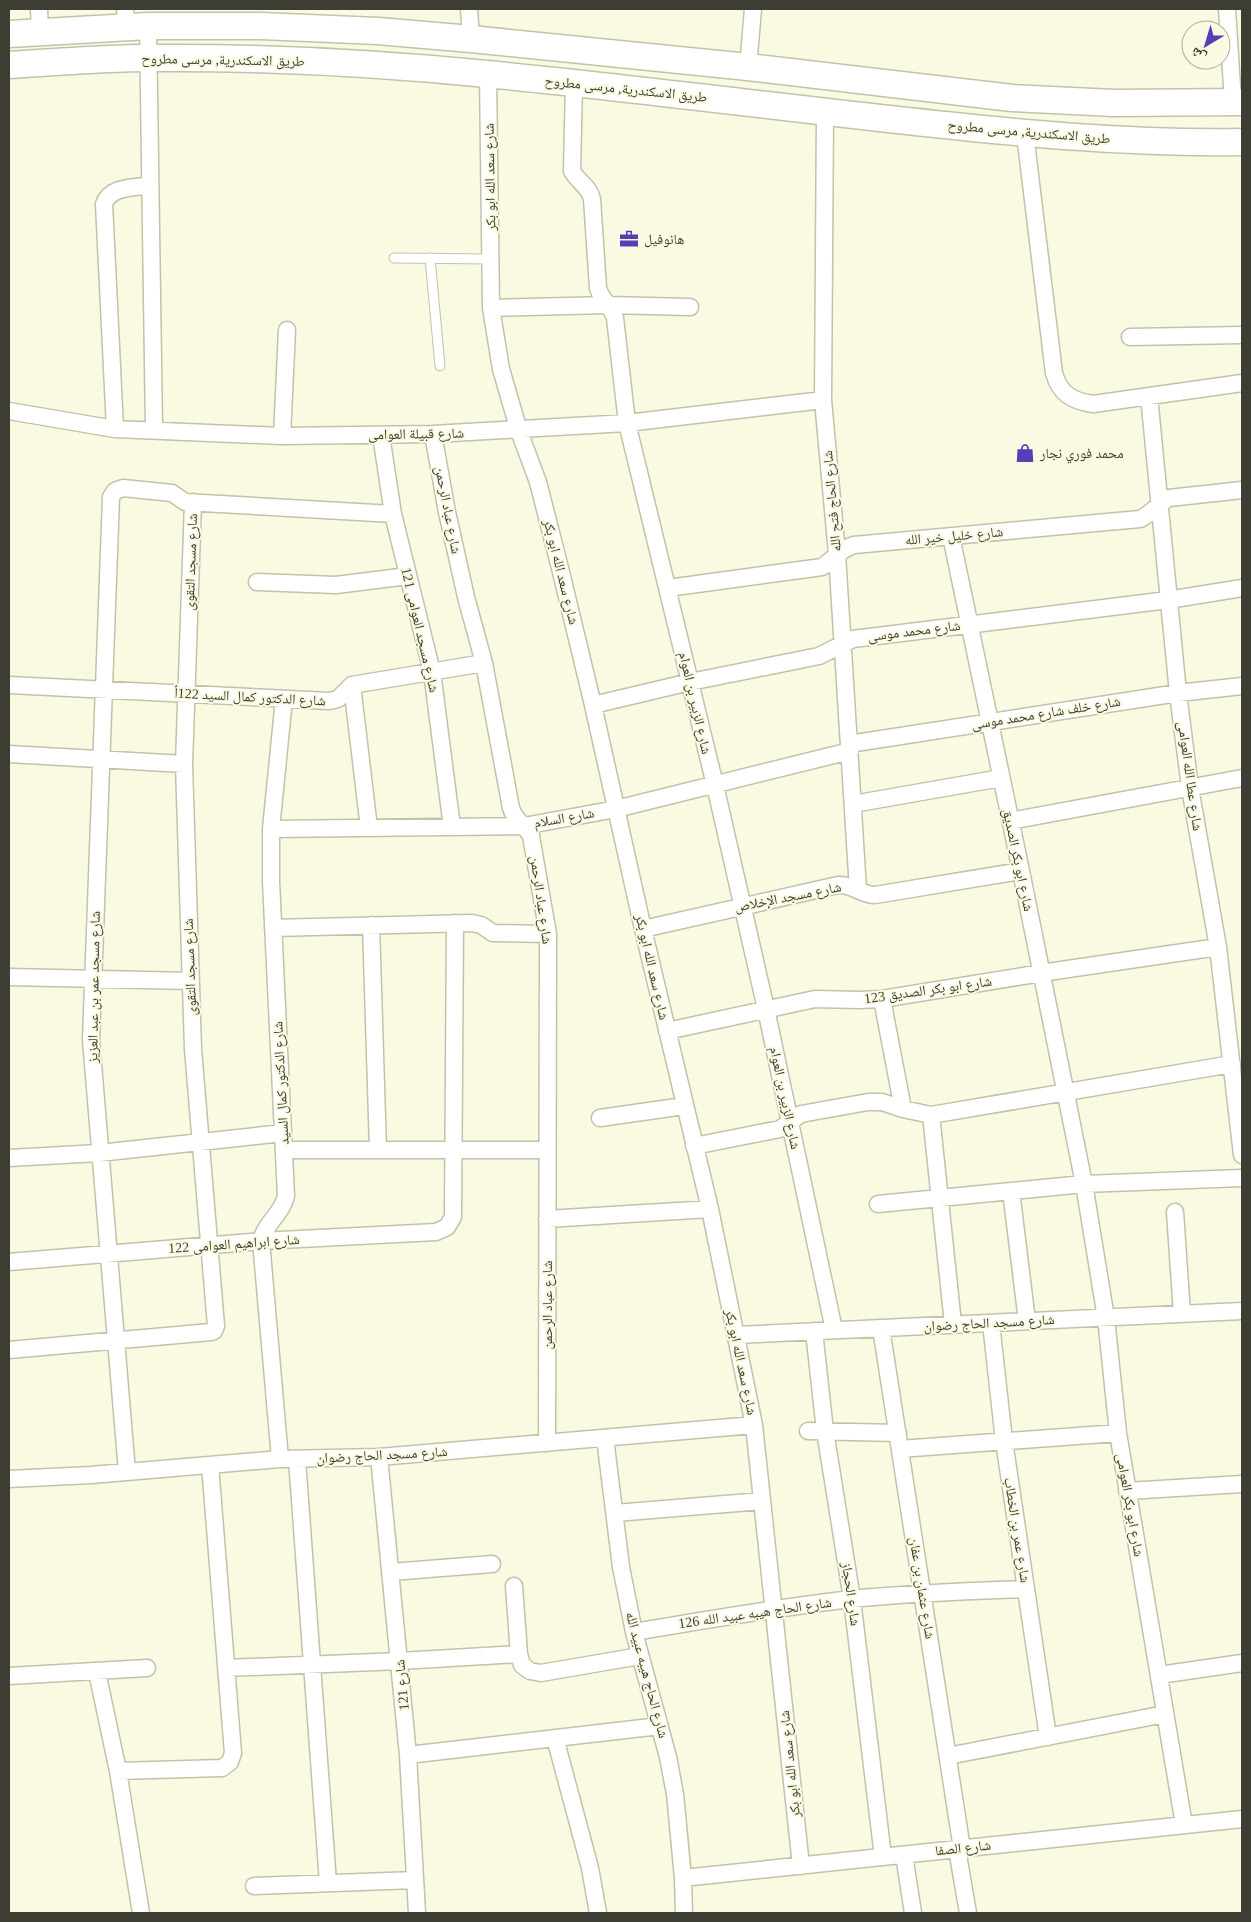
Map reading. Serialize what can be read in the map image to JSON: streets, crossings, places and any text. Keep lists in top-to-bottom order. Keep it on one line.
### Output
{"streets":{"main road":["طريق الاسكندرية, مرسى مطروح"],"street":["شارع سعد الله ابو بكر","شارع قبيلة العوامى","شارع الحاج فتح الله","شارع عباد الرحمن","شارع خليل خير الله","شارع مسجد التقوى","شارع مسجد العوامى 121","شارع محمد موسى","شارع الدكتور كمال السيد 122أ","شارع الزبير بن العوام","شارع خلف شارع محمد موسى","شارع عطا الله العوامى","شارع السلام","شارع ابو بكر الصديق","شارع مسجد الإخلاص","شارع مسجد عمر بن عبد العزيز","شارع ابو بكر الصديق 123","شارع الدكتور كمال السيد","شارع ابراهيم العوامى 122","شارع مسجد الحاج رضوان","شارع ابو بكر العوامى","شارع عمر بن الخطاب","شارع عثمان بن عفان","شارع الحجاز","شارع الحاج هيبه عبيد الله 126","شارع الحاج هيبه عبيد الله","شارع 121","شارع الصفا"]},"crossings":[["طريق الاسكندرية, مرسى مطروح","شارع سعد الله ابو بكر"],["طريق الاسكندرية, مرسى مطروح","شارع الحاج فتح الله"],["طريق الاسكندرية, مرسى مطروح","شارع الزبير بن العوام"],["شارع سعد الله ابو بكر","شارع قبيلة العوامى"],["شارع سعد الله ابو بكر","شارع محمد موسى"],["شارع سعد الله ابو بكر","شارع السلام"],["شارع سعد الله ابو بكر","شارع مسجد الإخلاص"],["شارع سعد الله ابو بكر","شارع ابو بكر الصديق 123"],["شارع سعد الله ابو بكر","شارع مسجد الحاج رضوان"],["شارع سعد الله ابو بكر","شارع الحاج هيبه عبيد الله 126"],["شارع سعد الله ابو بكر","شارع الصفا"],["شارع قبيلة العوامى","شارع الحاج فتح الله"],["شارع قبيلة العوامى","شارع عباد الرحمن"],["شارع قبيلة العوامى","شارع مسجد العوامى 121"],["شارع قبيلة العوامى","شارع الزبير بن العوام"],["شارع الحاج فتح الله","شارع خليل خير الله"],["شارع الحاج فتح الله","شارع محمد موسى"],["شارع الحاج فتح الله","شارع خلف شارع محمد موسى"],["شارع الحاج فتح الله","شارع السلام"],["شارع الحاج فتح الله","شارع مسجد الإخلاص"],["شارع عباد الرحمن","شارع الدكتور كمال السيد 122أ"],["شارع عباد الرحمن","شارع السلام"],["شارع عباد الرحمن","شارع مسجد الحاج رضوان"],["شارع خليل خير الله","شارع الزبير بن العوام"],["شارع خليل خير الله","شارع عطا الله العوامى"],["شارع خليل خير الله","شارع ابو بكر الصديق"],["شارع مسجد التقوى","شارع الدكتور كمال السيد 122أ"],["شارع مسجد التقوى","شارع مسجد عمر بن عبد العزيز"],["شارع مسجد التقوى","شارع ابراهيم العوامى 122"],["شارع مسجد العوامى 121","شارع الدكتور كمال السيد 122أ"],["شارع مسجد العوامى 121","شارع السلام"],["شارع محمد موسى","شارع الزبير بن العوام"],["شارع محمد موسى","شارع عطا الله العوامى"],["شارع محمد موسى","شارع ابو بكر الصديق"],["شارع الدكتور كمال السيد 122أ","شارع مسجد عمر بن عبد العزيز"],["شارع الدكتور كمال السيد 122أ","شارع الدكتور كمال السيد"],["شارع الزبير بن العوام","شارع السلام"],["شارع الزبير بن العوام","شارع مسجد الإخلاص"],["شارع الزبير بن العوام","شارع ابو بكر الصديق 123"],["شارع الزبير بن العوام","شارع مسجد الحاج رضوان"],["شارع خلف شارع محمد موسى","شارع عطا الله العوامى"],["شارع خلف شارع محمد موسى","شارع السلام"],["شارع خلف شارع محمد موسى","شارع ابو بكر الصديق"],["شارع عطا الله العوامى","شارع ابو بكر الصديق 123"],["شارع السلام","شارع الدكتور كمال السيد"],["شارع ابو بكر الصديق","شارع مسجد الإخلاص"],["شارع ابو بكر الصديق","شارع ابو بكر الصديق 123"],["شارع ابو بكر الصديق","شارع ابو بكر العوامى"],["شارع مسجد عمر بن عبد العزيز","شارع ابراهيم العوامى 122"],["شارع مسجد عمر بن عبد العزيز","شارع مسجد الحاج رضوان"],["شارع الدكتور كمال السيد","شارع ابراهيم العوامى 122"],["شارع مسجد الحاج رضوان","شارع ابو بكر العوامى"],["شارع مسجد الحاج رضوان","شارع عمر بن الخطاب"],["شارع مسجد الحاج رضوان","شارع عثمان بن عفان"],["شارع مسجد الحاج رضوان","شارع الحجاز"],["شارع مسجد الحاج رضوان","شارع الحاج هيبه عبيد الله"],["شارع مسجد الحاج رضوان","شارع 121"],["شارع ابو بكر العوامى","شارع الصفا"],["شارع عمر بن الخطاب","شارع الحاج هيبه عبيد الله 126"],["شارع عثمان بن عفان","شارع الحاج هيبه عبيد الله 126"],["شارع عثمان بن عفان","شارع الصفا"],["شارع الحجاز","شارع الحاج هيبه عبيد الله 126"],["شارع الحجاز","شارع الصفا"],["شارع الحاج هيبه عبيد الله 126","شارع الحاج هيبه عبيد الله"],["شارع الحاج هيبه عبيد الله","شارع الصفا"]],"places":{"office":["هانوفيل"],"shop":["محمد فوري نجار"]},"north":"bottom left"}
